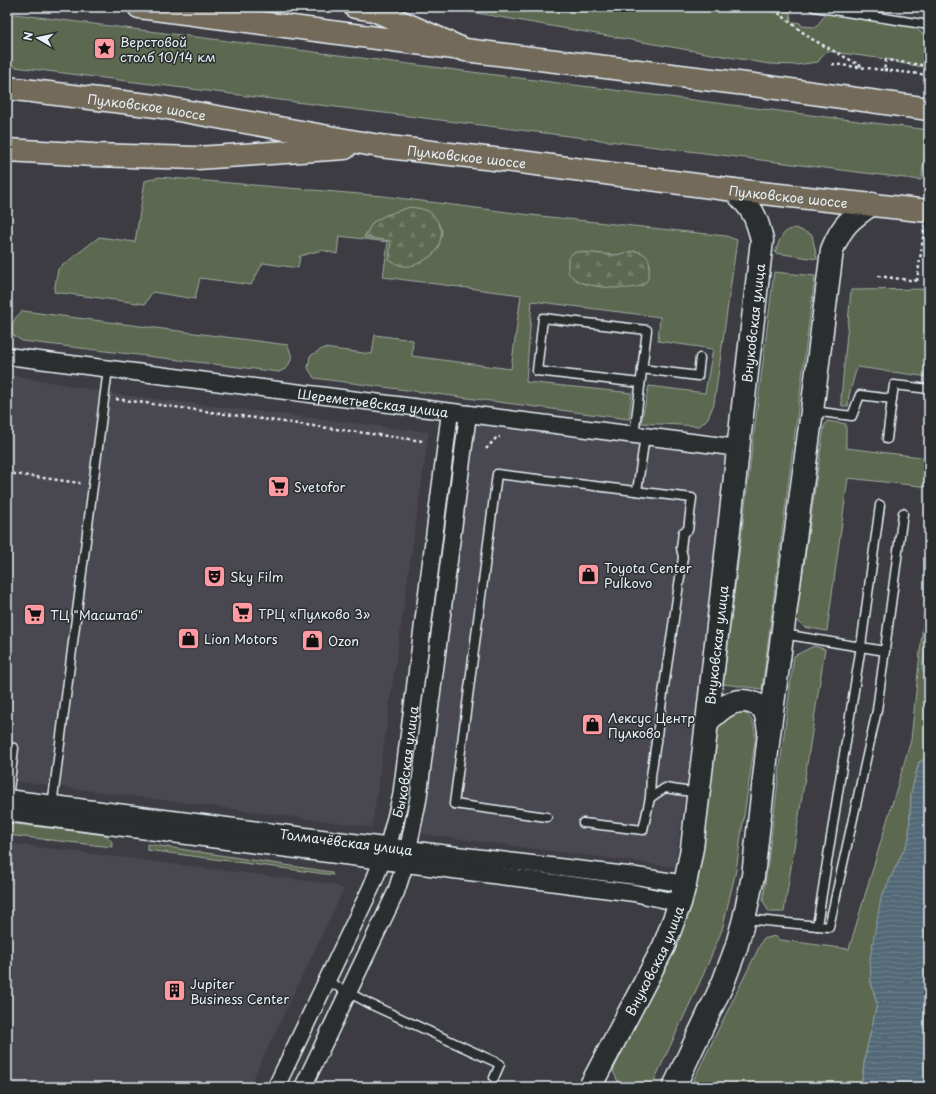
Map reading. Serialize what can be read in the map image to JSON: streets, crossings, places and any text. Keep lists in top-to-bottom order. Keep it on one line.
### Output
{"streets":{"main road":["Пулковское шоссе"],"street":["Внуковская улица","Шереметьевская улица","Быковская улица","Толмачёвская улица"]},"crossings":[["Пулковское шоссе","Внуковская улица"],["Внуковская улица","Шереметьевская улица"],["Внуковская улица","Толмачёвская улица"],["Шереметьевская улица","Быковская улица"],["Быковская улица","Толмачёвская улица"]],"places":{"place":["Верстовой столб 10/14 км"],"supermarket":["Svetofor","ТРЦ «Пулково 3»","ТЦ \"Масштаб\""],"shop":["Toyota Center Pulkovo","Lion Motors","Ozon","Лексус Центр Пулково"],"theatre":["Sky Film"],"building":["Jupiter Business Center"]},"north":"left"}
